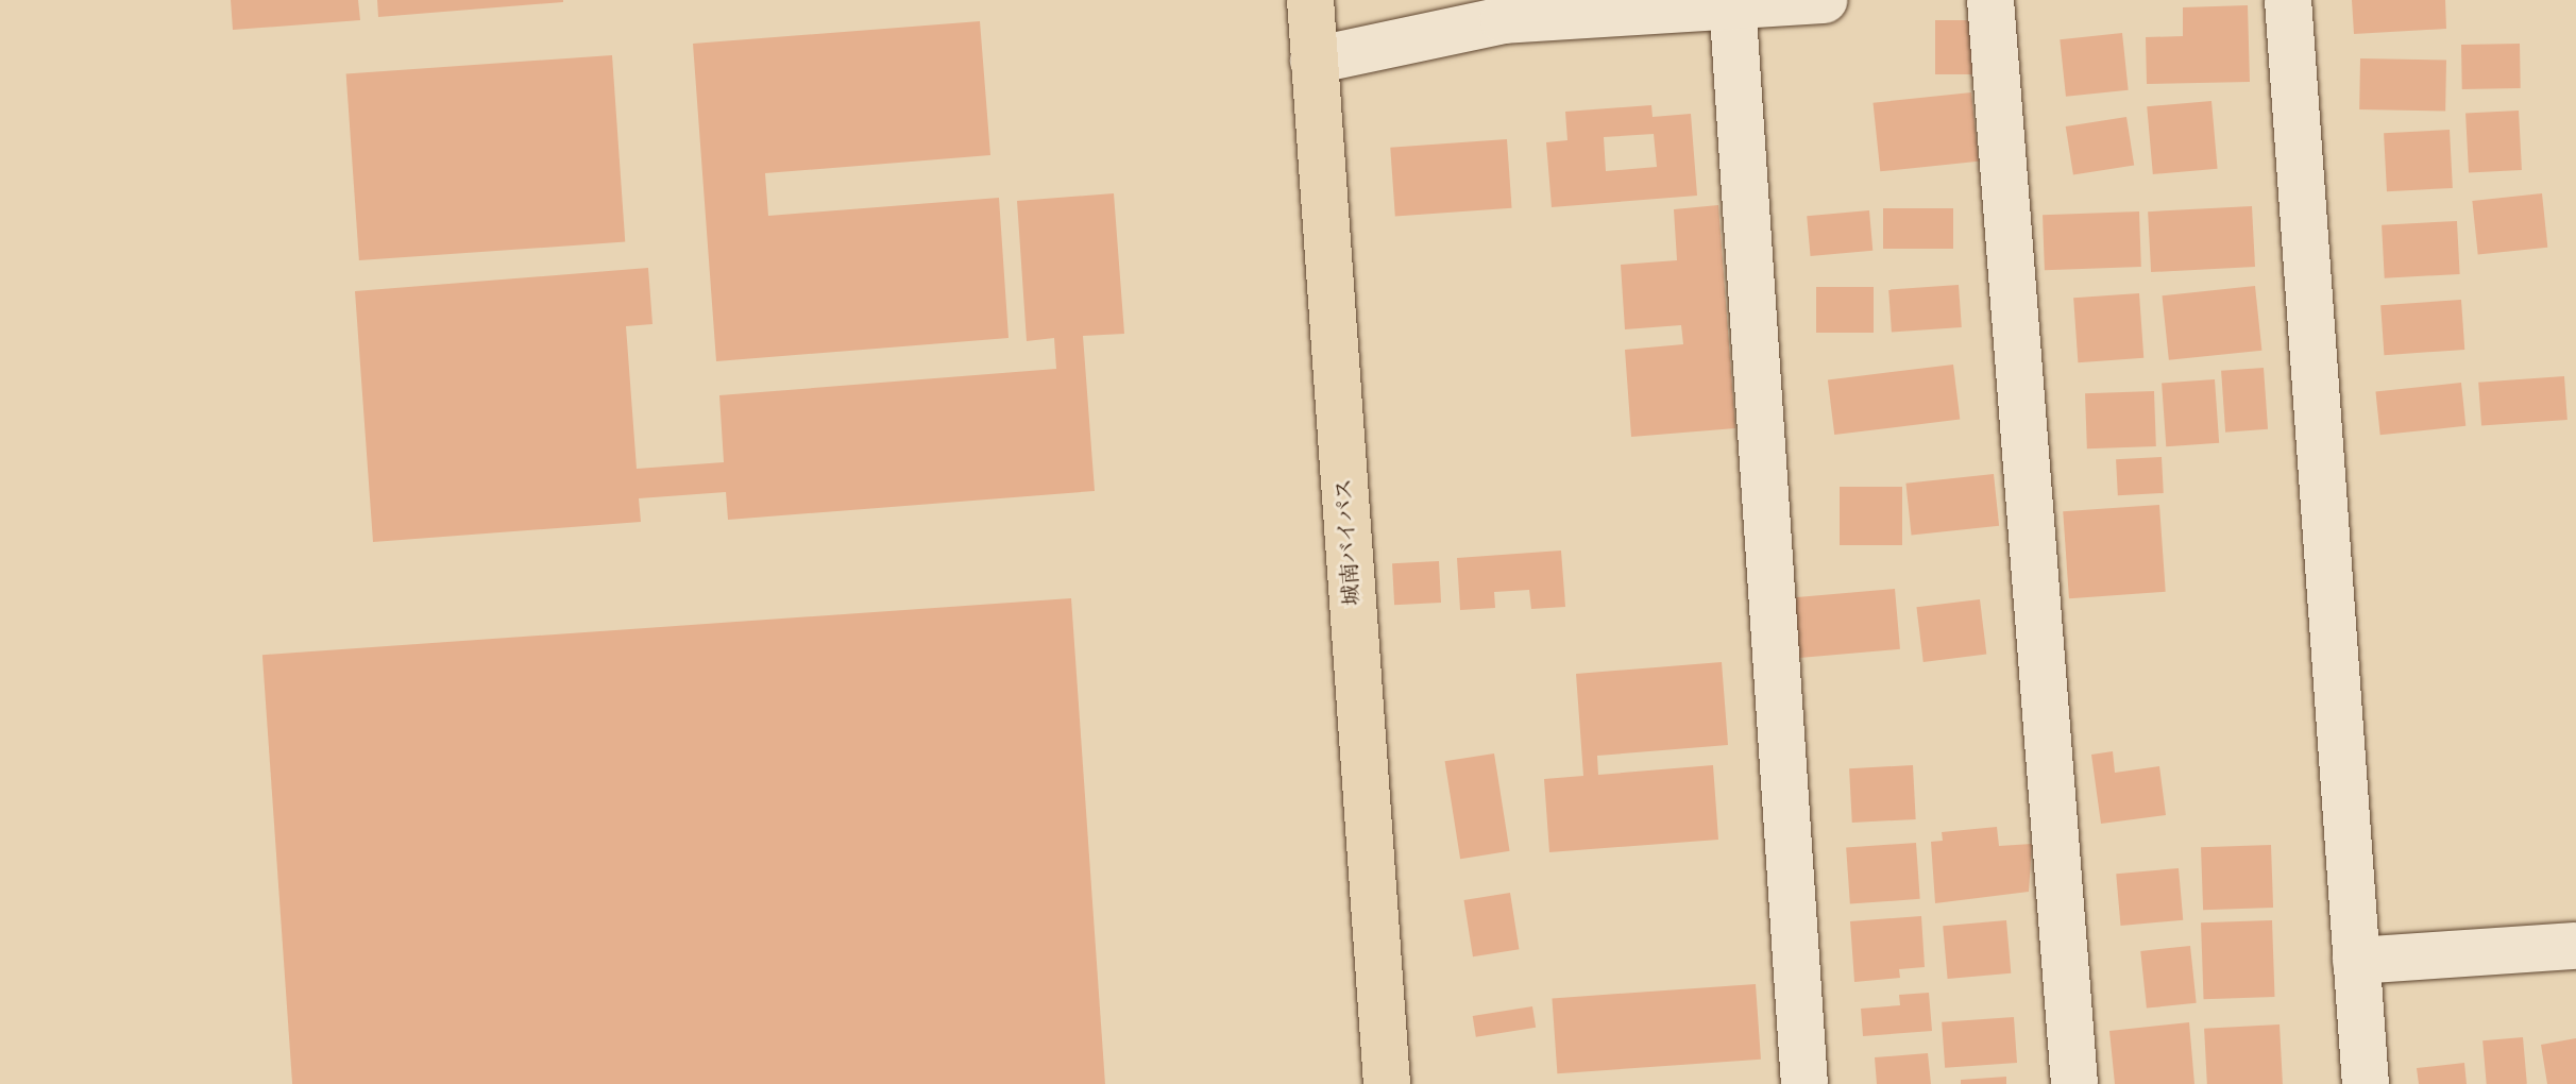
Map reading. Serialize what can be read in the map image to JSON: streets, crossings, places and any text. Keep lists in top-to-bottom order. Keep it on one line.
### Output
{"streets":{"highway":["城南バイパス"]}}
